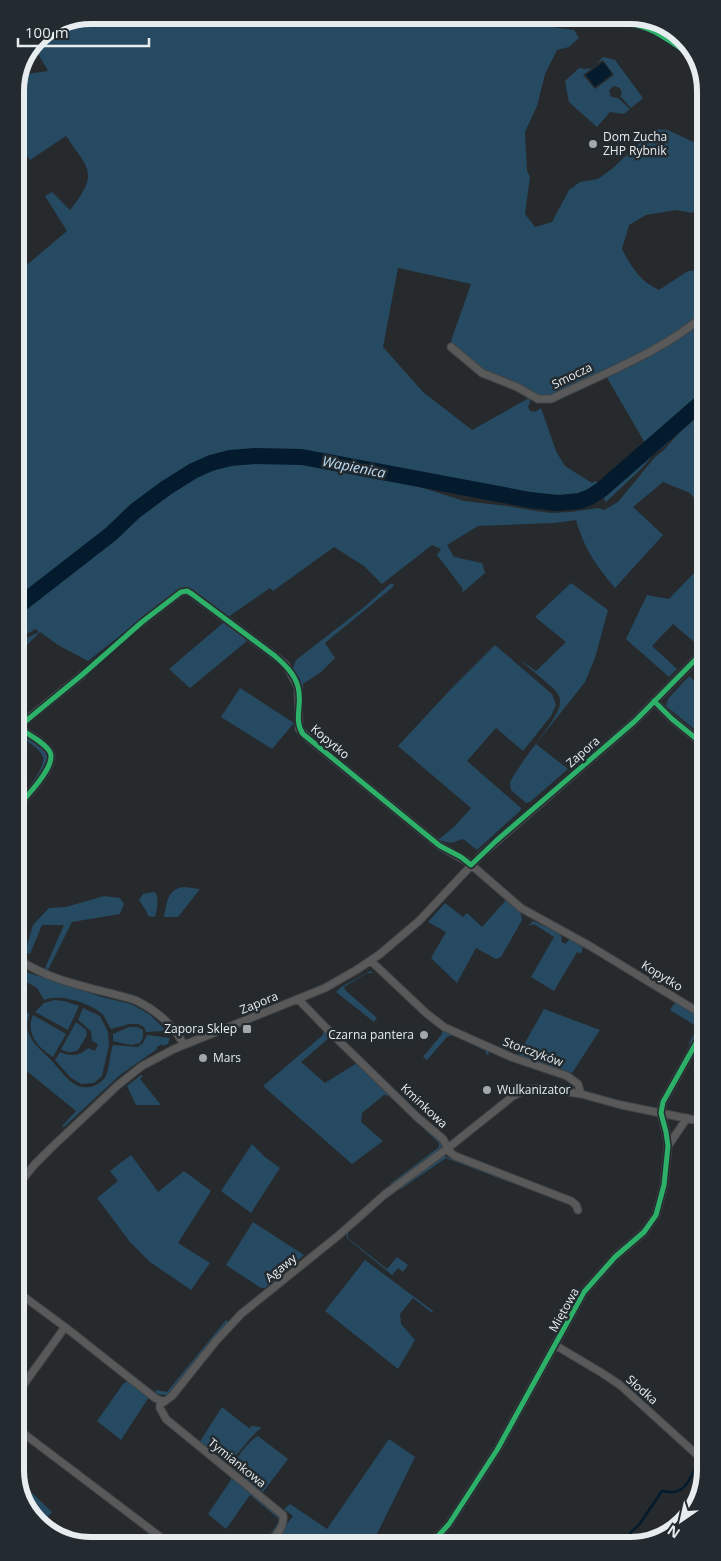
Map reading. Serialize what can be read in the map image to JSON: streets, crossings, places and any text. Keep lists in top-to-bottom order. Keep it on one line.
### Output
{"streets":{"street":["Smocza","Kopytko","Zapora","Storczyków","Kminkowa","Agawy","Miętowa","Słodka","Tymiankowa"]},"crossings":[["Kopytko","Zapora"],["Zapora","Storczyków"],["Zapora","Kminkowa"],["Storczyków","Agawy"],["Kminkowa","Agawy"],["Agawy","Tymiankowa"],["Miętowa","Słodka"]],"water":["Wapienica"],"places":{"other":["Dom Zucha ZHP Rybnik","Czarna pantera","Mars","Wulkanizator"],"transit":["Zapora Sklep"]},"scale_bar":"100 m","north":"bottom left"}
